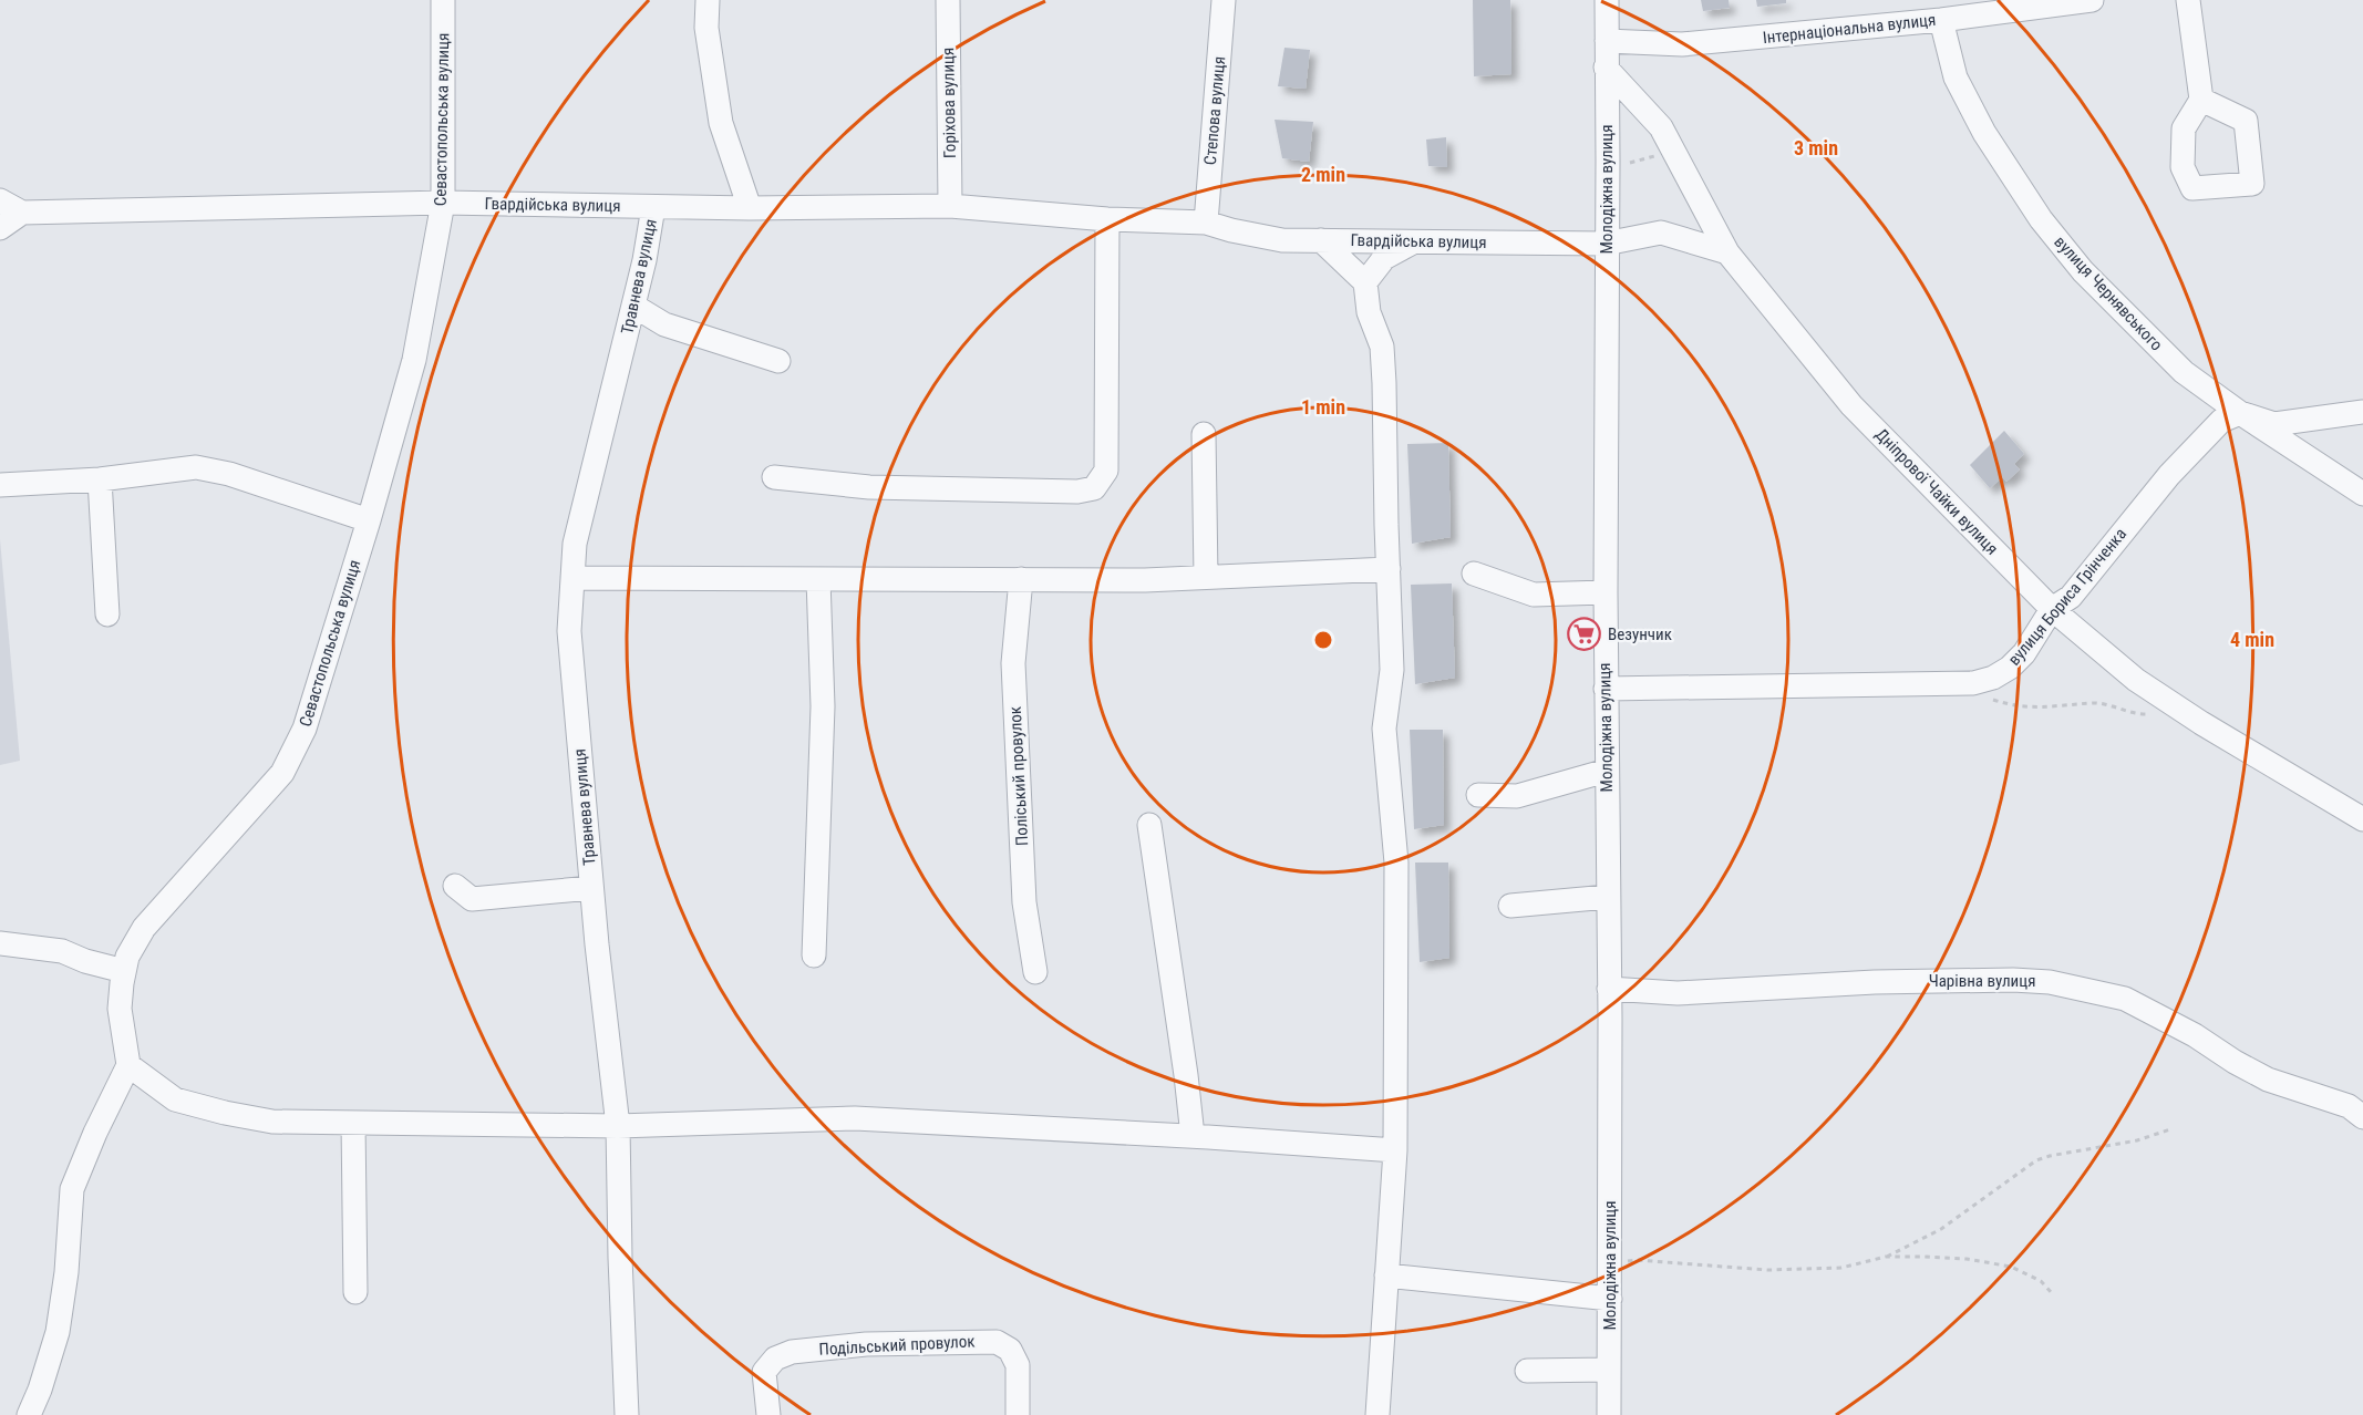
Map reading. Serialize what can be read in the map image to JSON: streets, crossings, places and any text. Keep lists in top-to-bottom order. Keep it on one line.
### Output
{"streets":{"street":["Інтернаціональна вулиця","Горіхова вулиця","Степова вулиця","Севастопольська вулиця","Молодіжна вулиця","Гвардійська вулиця","Травнева вулиця","вулиця Чернявського","Дніпрової Чайки вулиця","вулиця Бориса Грінченка","Поліський провулок","Чарівна вулиця","Подільський провулок"]},"crossings":[["Інтернаціональна вулиця","Молодіжна вулиця"],["Інтернаціональна вулиця","вулиця Чернявського"],["Горіхова вулиця","Гвардійська вулиця"],["Степова вулиця","Гвардійська вулиця"],["Севастопольська вулиця","Гвардійська вулиця"],["Молодіжна вулиця","Гвардійська вулиця"],["Молодіжна вулиця","Дніпрової Чайки вулиця"],["Молодіжна вулиця","вулиця Бориса Грінченка"],["Молодіжна вулиця","Чарівна вулиця"],["Гвардійська вулиця","Травнева вулиця"],["Гвардійська вулиця","Дніпрової Чайки вулиця"],["вулиця Чернявського","вулиця Бориса Грінченка"],["Дніпрової Чайки вулиця","вулиця Бориса Грінченка"]],"places":{"supermarket":["Везунчик"]},"rings":["3 min","2 min","1 min","4 min"]}
